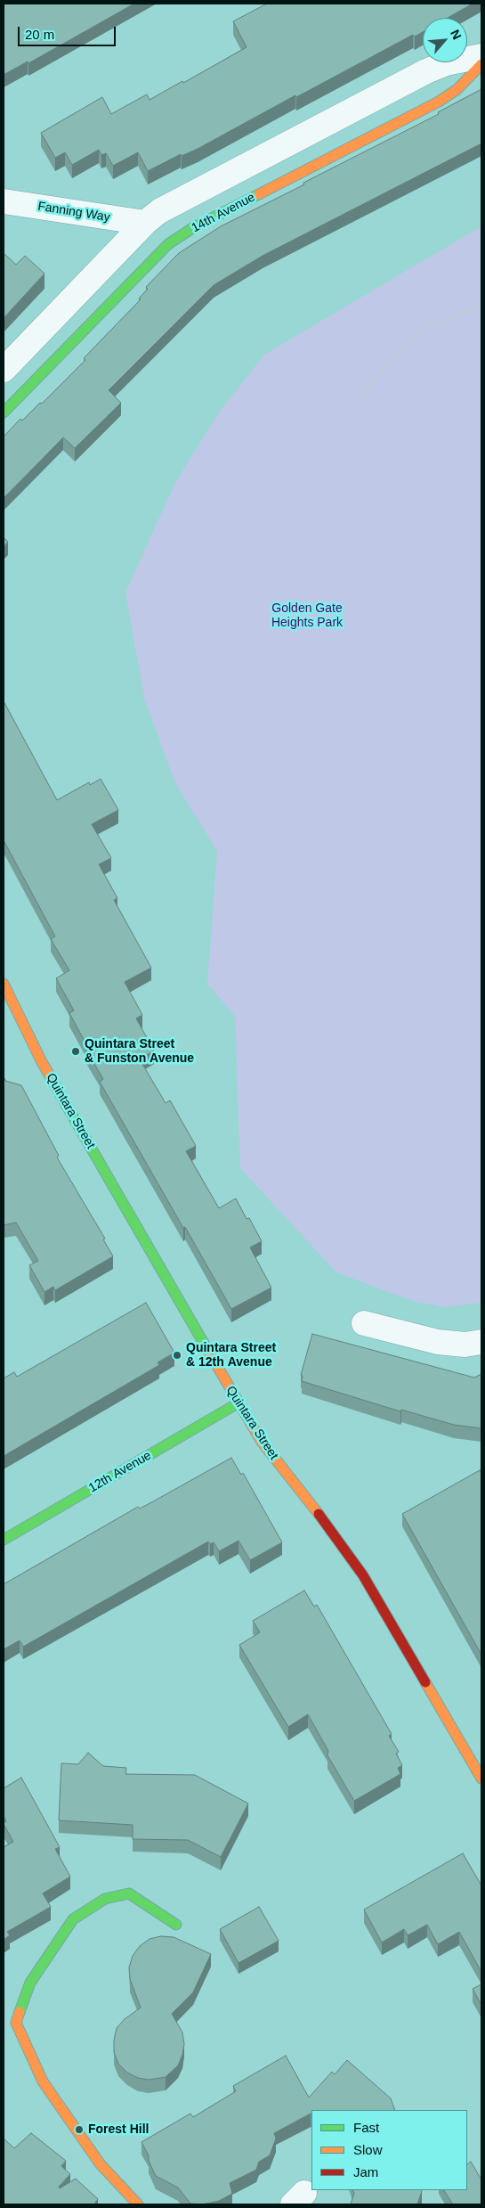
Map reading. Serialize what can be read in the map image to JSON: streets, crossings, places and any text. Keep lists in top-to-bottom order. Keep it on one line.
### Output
{"streets":{"street":["Fanning Way","14th Avenue","Quintara Street","12th Avenue"]},"crossings":[["Quintara Street","12th Avenue"]],"parks":["Golden Gate Heights Park"],"places":["Quintara Street & Funston Avenue","Quintara Street & 12th Avenue","Forest Hill"],"legend":["Fast","Slow","Jam"],"scale_bar":"20 m","north":"top right"}
